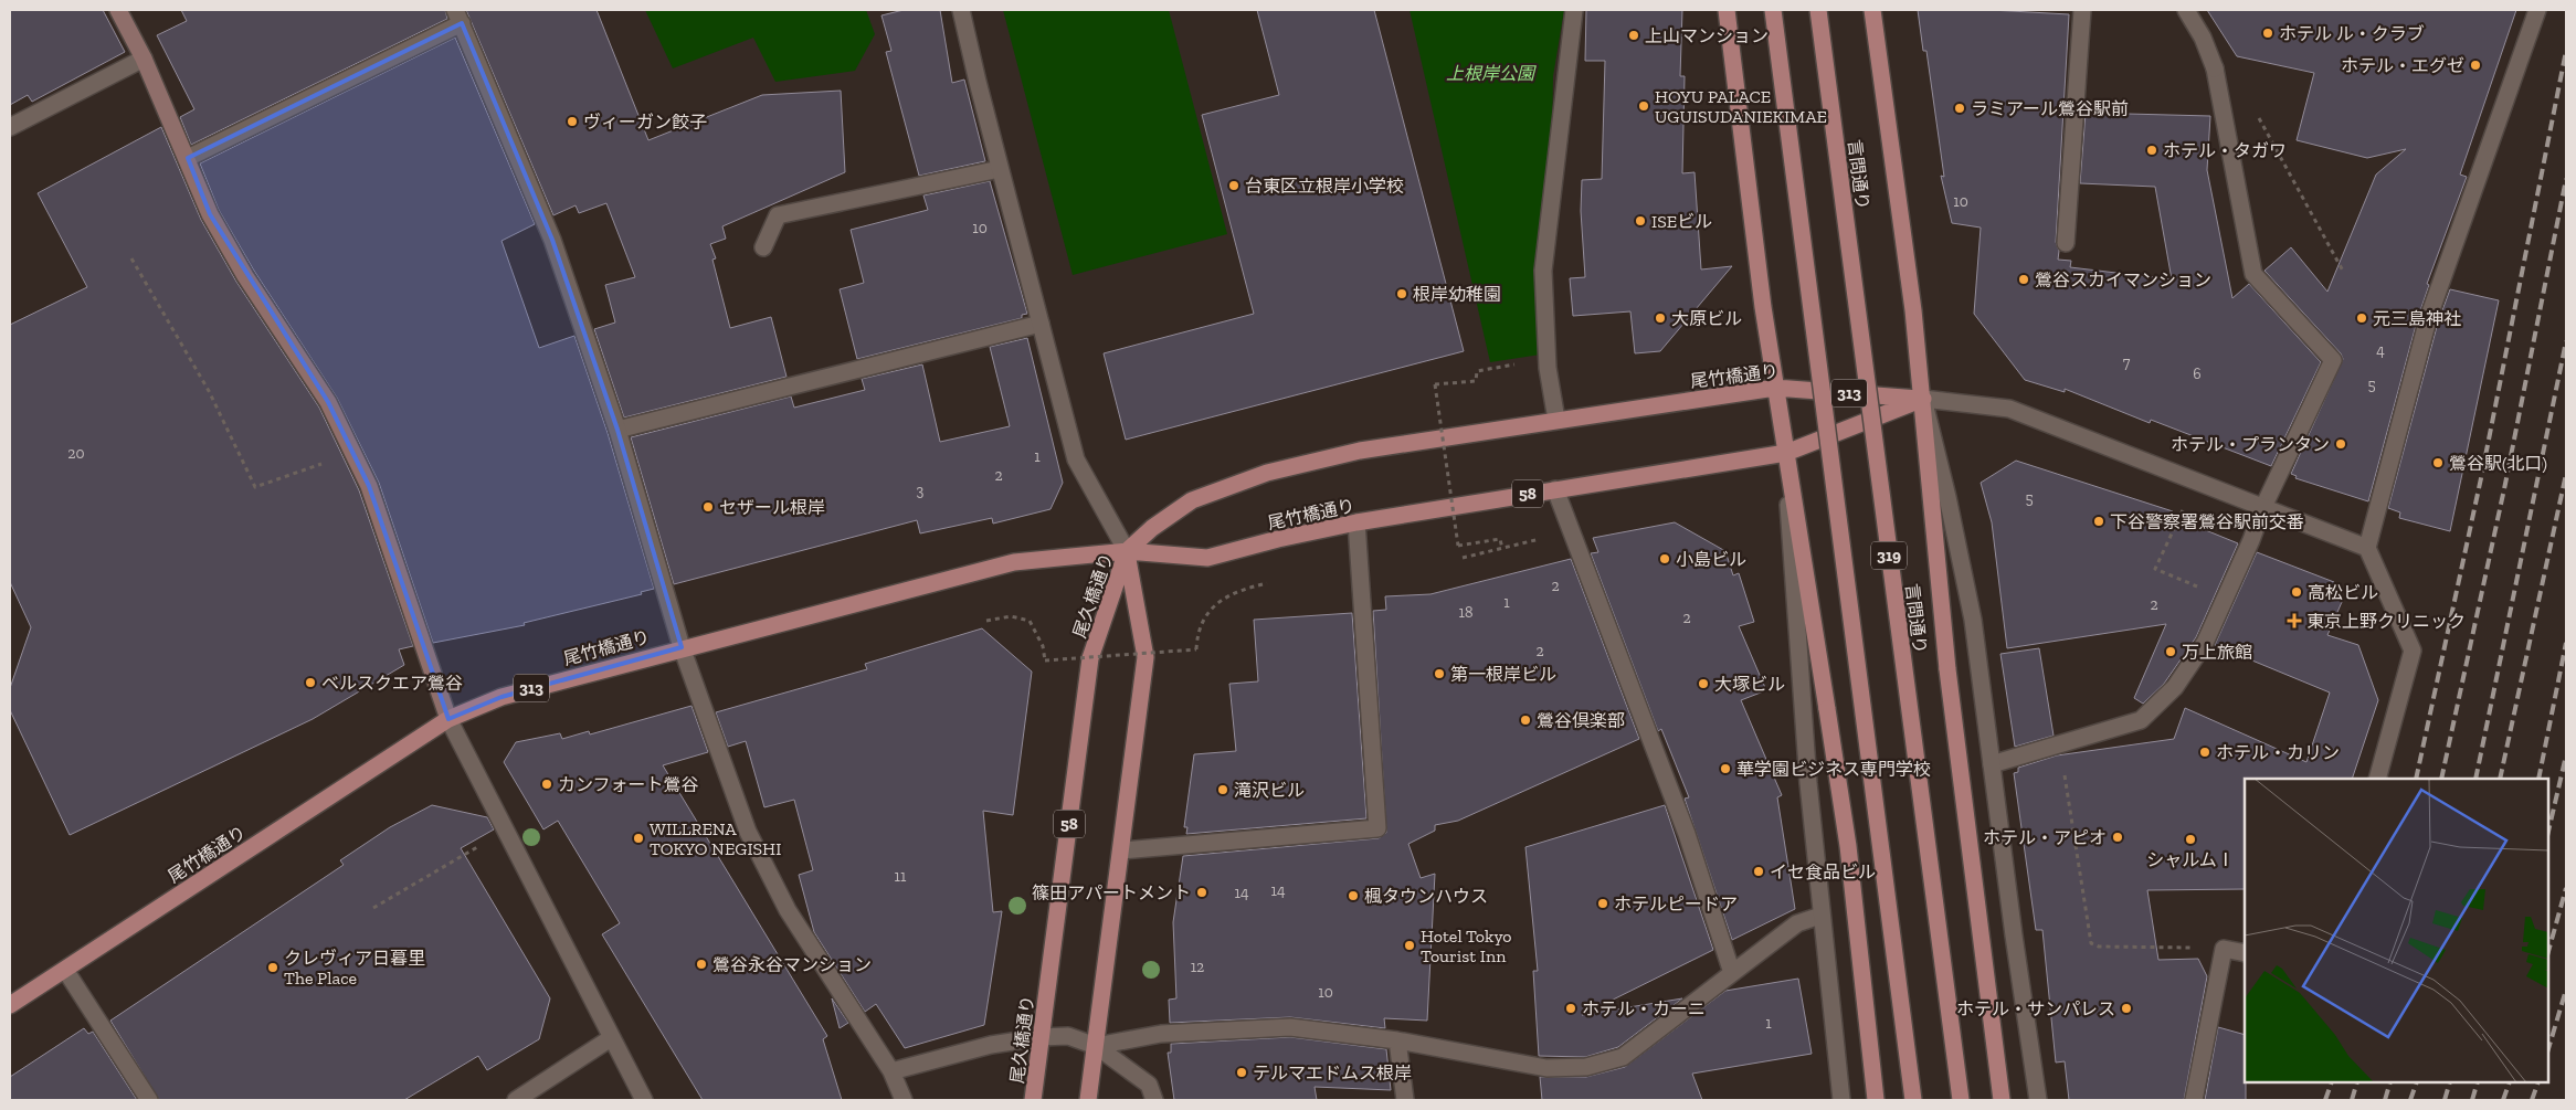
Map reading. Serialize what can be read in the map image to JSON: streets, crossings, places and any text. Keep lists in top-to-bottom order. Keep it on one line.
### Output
{"streets":{"main road":["言問通り","尾竹橋通り","313","58","319","尾久橋通り"]},"crossings":[["尾竹橋通り","尾久橋通り"]],"parks":["上根岸公園"],"places":{"other":["ホテル ル・クラブ","上山マンション","ホテル・エグゼ","HOYU PALACE UGUISUDANIEKIMAE","ラミアール鶯谷駅前","ヴィーガン餃子","ホテル・タガワ","台東区立根岸小学校","ISEビル","鶯谷スカイマンション","根岸幼稚園","大原ビル","元三島神社","ホテル・プランタン","鶯谷駅(北口)","セザール根岸","下谷警察署鶯谷駅前交番","小島ビル","高松ビル","万上旅館","第一根岸ビル","ベルスクエア鶯谷","大塚ビル","鶯谷倶楽部","ホテル・カリン","華学園ビジネス専門学校","カンフォート鶯谷","滝沢ビル","ホテル・アピオ","WILLRENA TOKYO NEGISHI","シャルムⅠ","イセ食品ビル","篠田アパートメント","楓タウンハウス","ホテルピードア","Hotel Tokyo Tourist Inn","鶯谷永谷マンション","クレヴィア日暮里 The Place","ホテル・カーニ","ホテル・サンパレス","テルマエドムス根岸"],"health":["東京上野クリニック"]},"house_numbers":["10","10","4","7","6","5","20","1","2","3","5","2","1","2","18","2","2","11","14","14","12","10","1"]}
